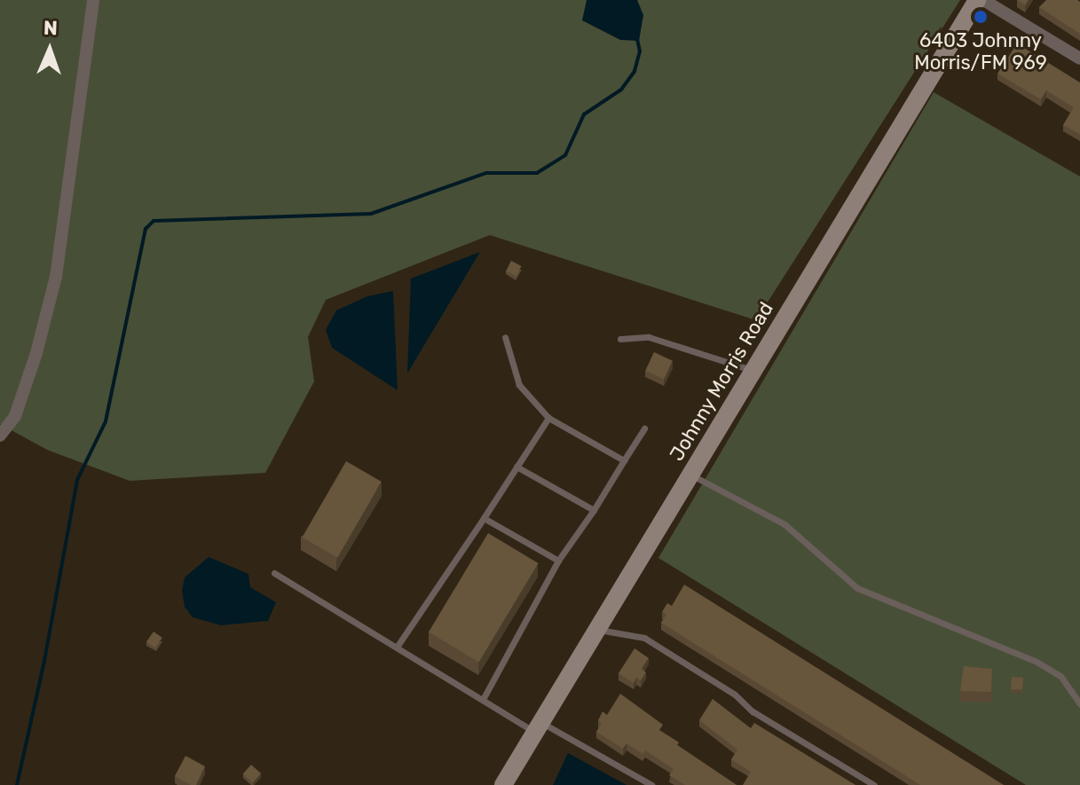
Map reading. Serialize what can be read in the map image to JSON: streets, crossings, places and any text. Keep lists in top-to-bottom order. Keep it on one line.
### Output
{"streets":{"street":["Johnny Morris Road"]},"places":["6403 Johnny Morris/FM 969"],"north":"top"}
